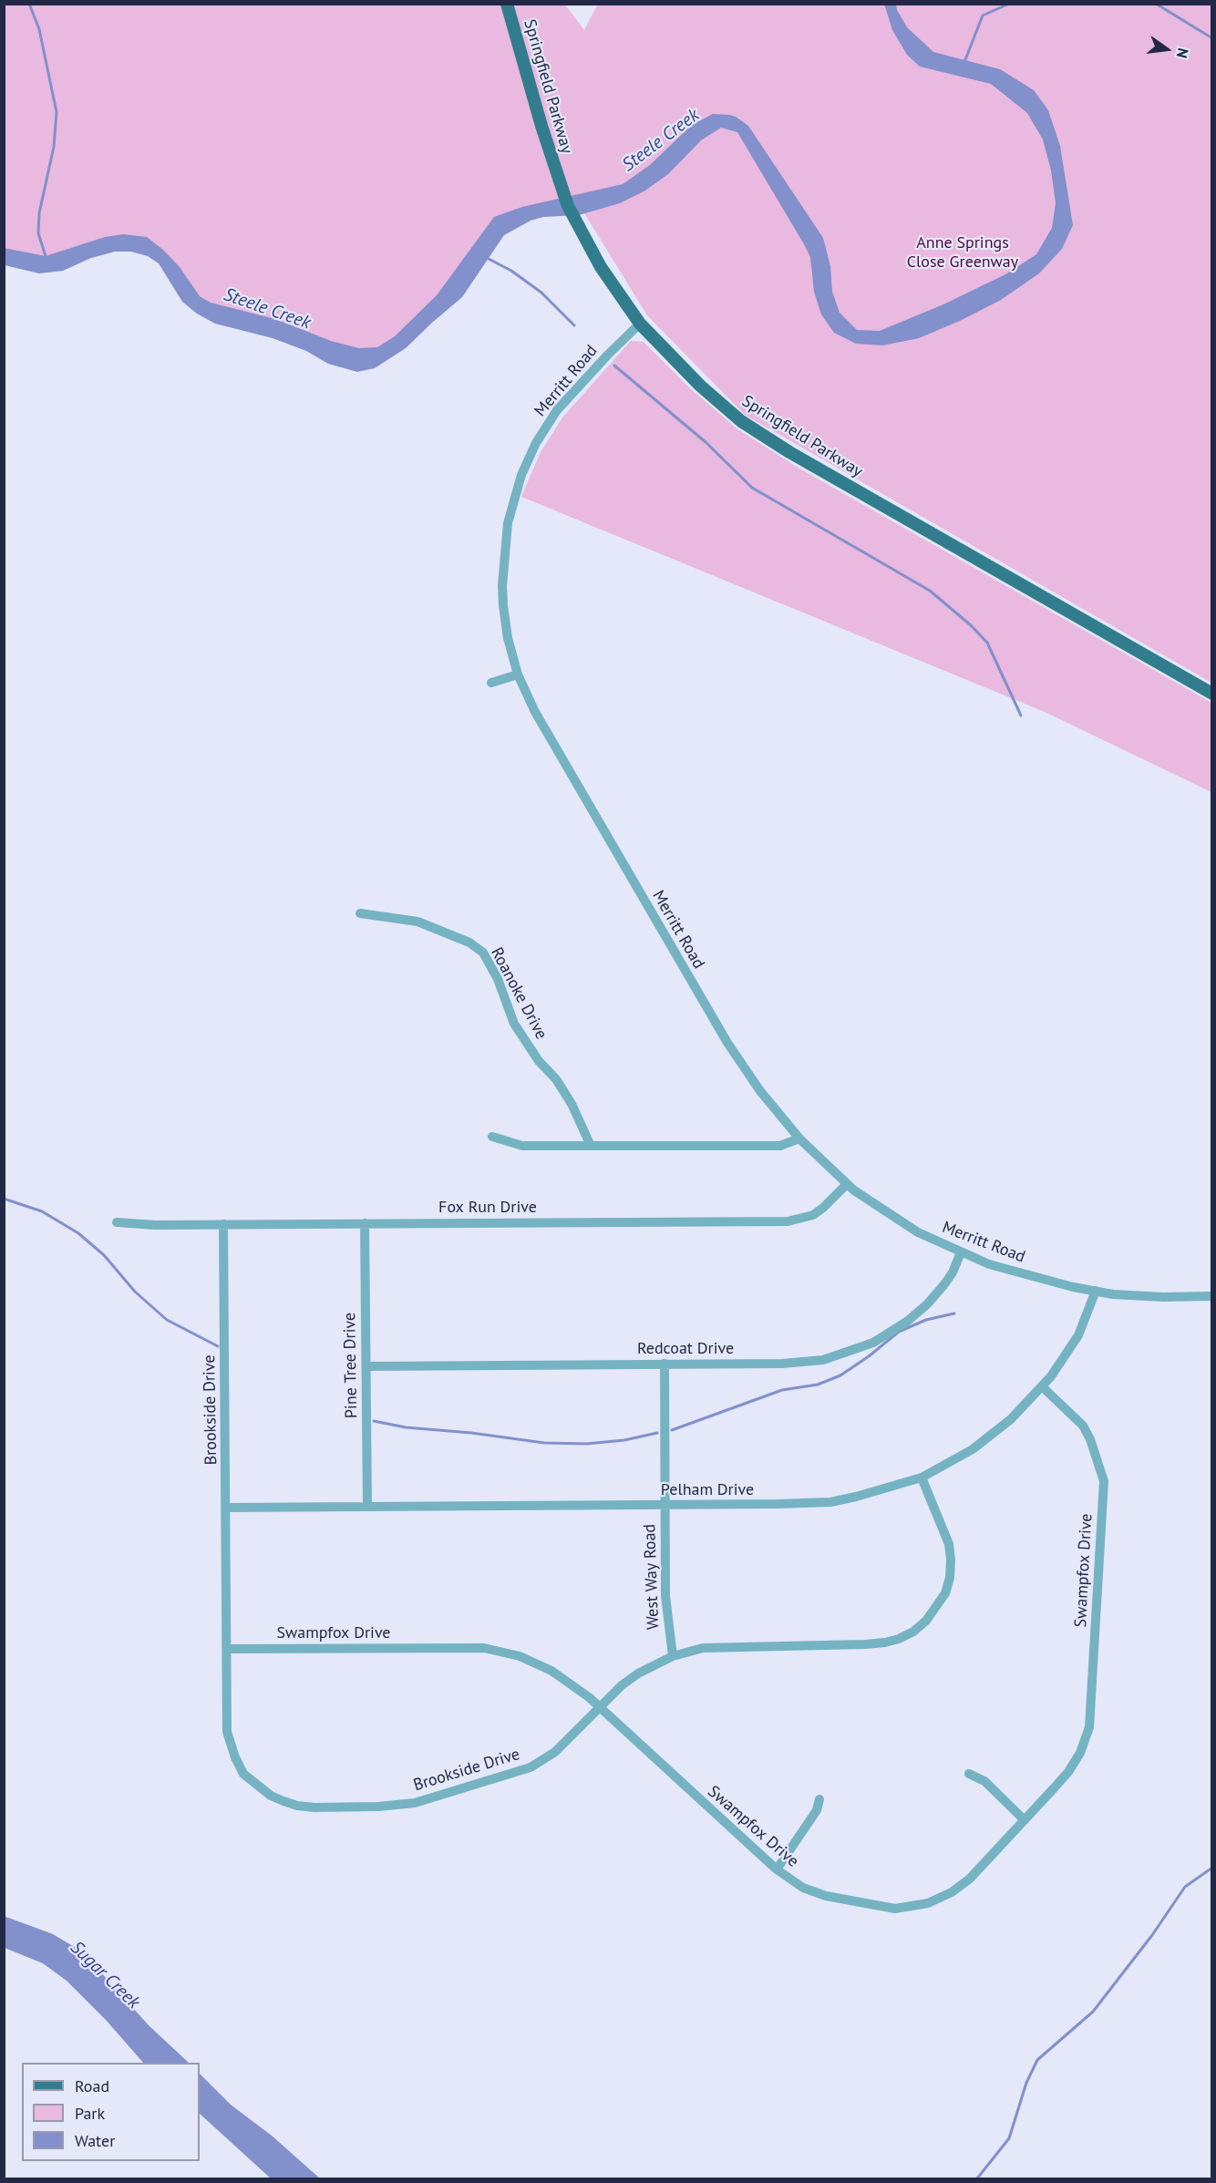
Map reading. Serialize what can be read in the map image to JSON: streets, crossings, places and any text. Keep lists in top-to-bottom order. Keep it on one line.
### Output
{"streets":{"main road":["Springfield Parkway"],"street":["Merritt Road","Roanoke Drive","Fox Run Drive","Redcoat Drive","Pine Tree Drive","Brookside Drive","Pelham Drive","Swampfox Drive","West Way Road"]},"crossings":[["Springfield Parkway","Merritt Road"],["Merritt Road","Fox Run Drive"],["Merritt Road","Redcoat Drive"],["Merritt Road","Pelham Drive"],["Fox Run Drive","Pine Tree Drive"],["Fox Run Drive","Brookside Drive"],["Redcoat Drive","Pine Tree Drive"],["Redcoat Drive","West Way Road"],["Pine Tree Drive","Pelham Drive"],["Brookside Drive","Pelham Drive"],["Brookside Drive","Swampfox Drive"],["Brookside Drive","West Way Road"],["Pelham Drive","Swampfox Drive"],["Pelham Drive","West Way Road"]],"water":["Steele Creek","Sugar Creek"],"parks":["Anne Springs Close Greenway"],"legend":["Road","Park","Water"],"north":"right"}
